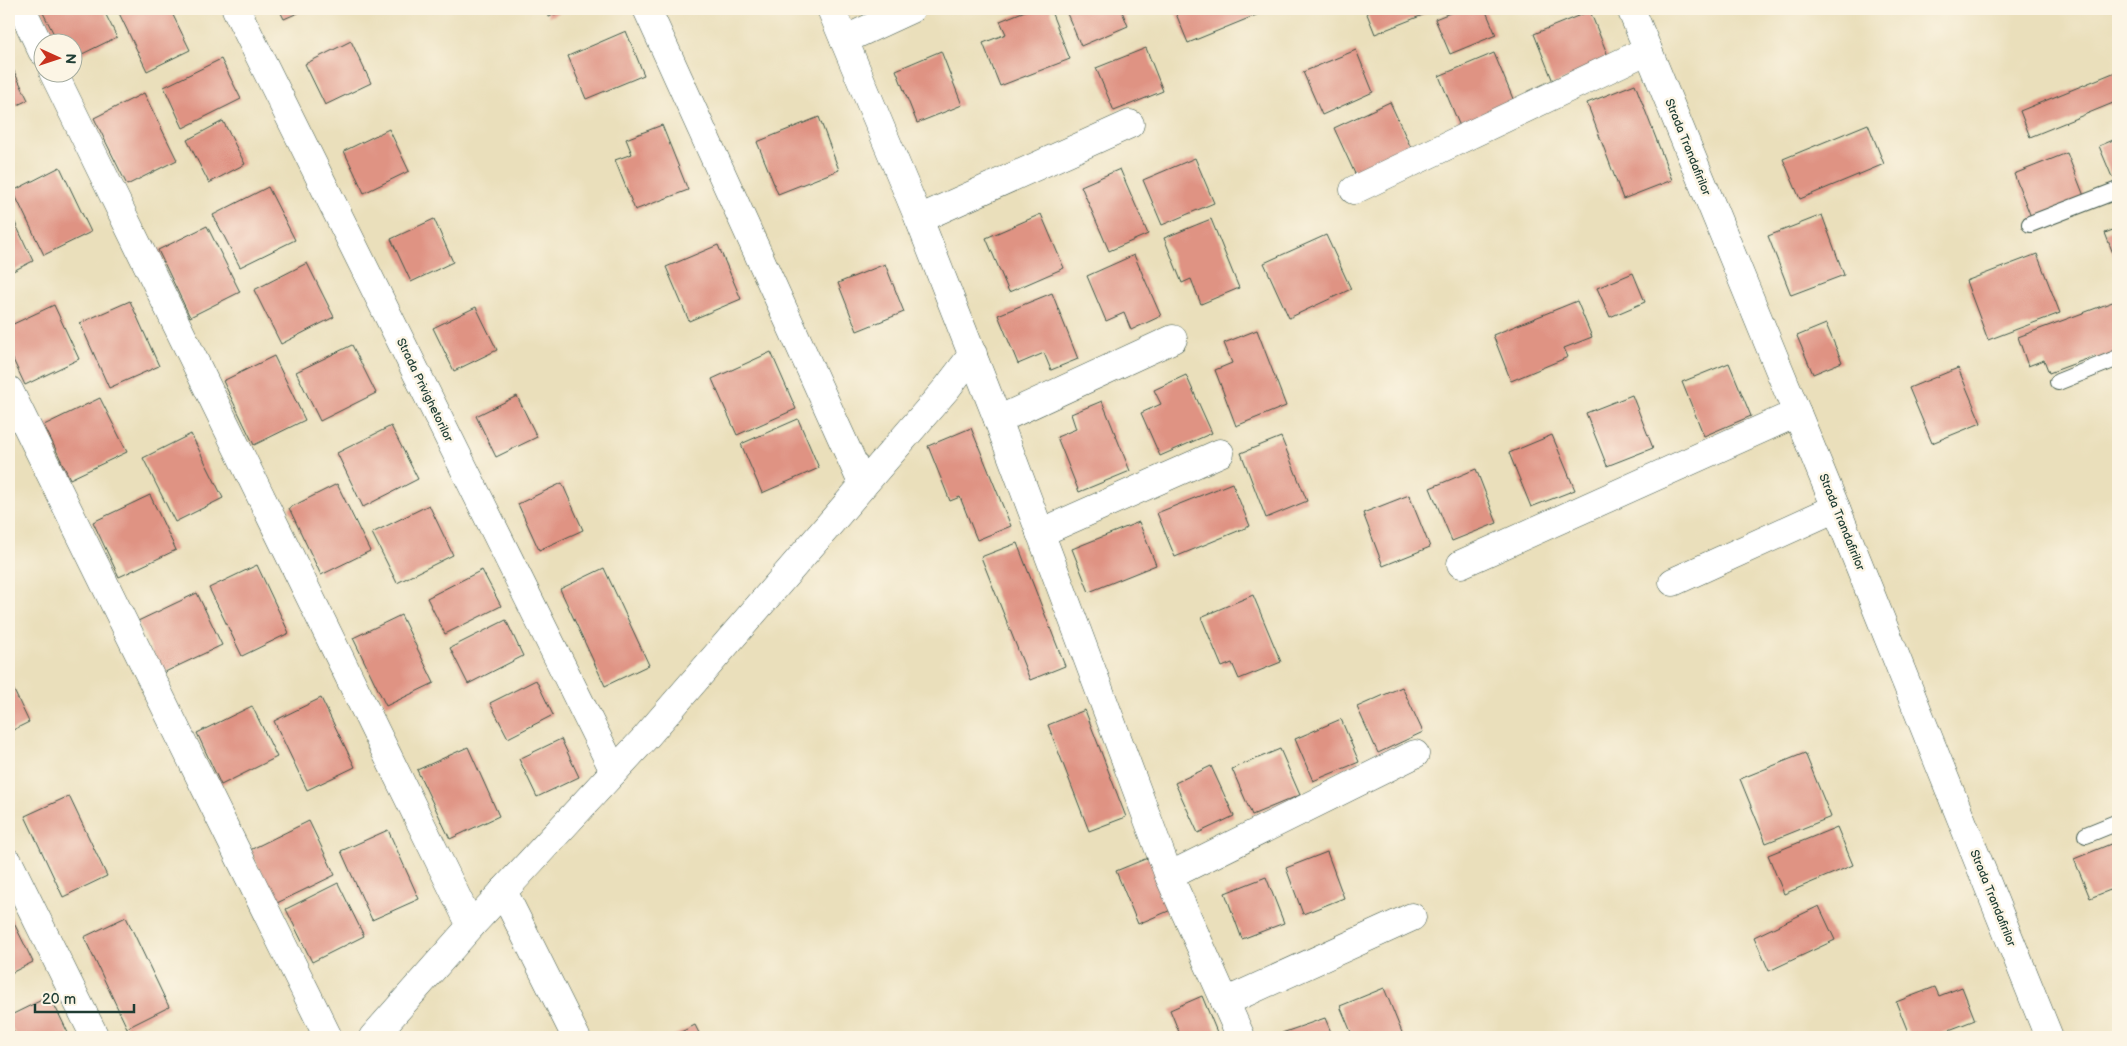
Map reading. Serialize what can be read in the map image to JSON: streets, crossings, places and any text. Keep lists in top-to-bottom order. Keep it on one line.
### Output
{"streets":{"street":["Strada Trandafirilor","Strada Privighetorilor"]},"scale_bar":"20 m","north":"right"}
